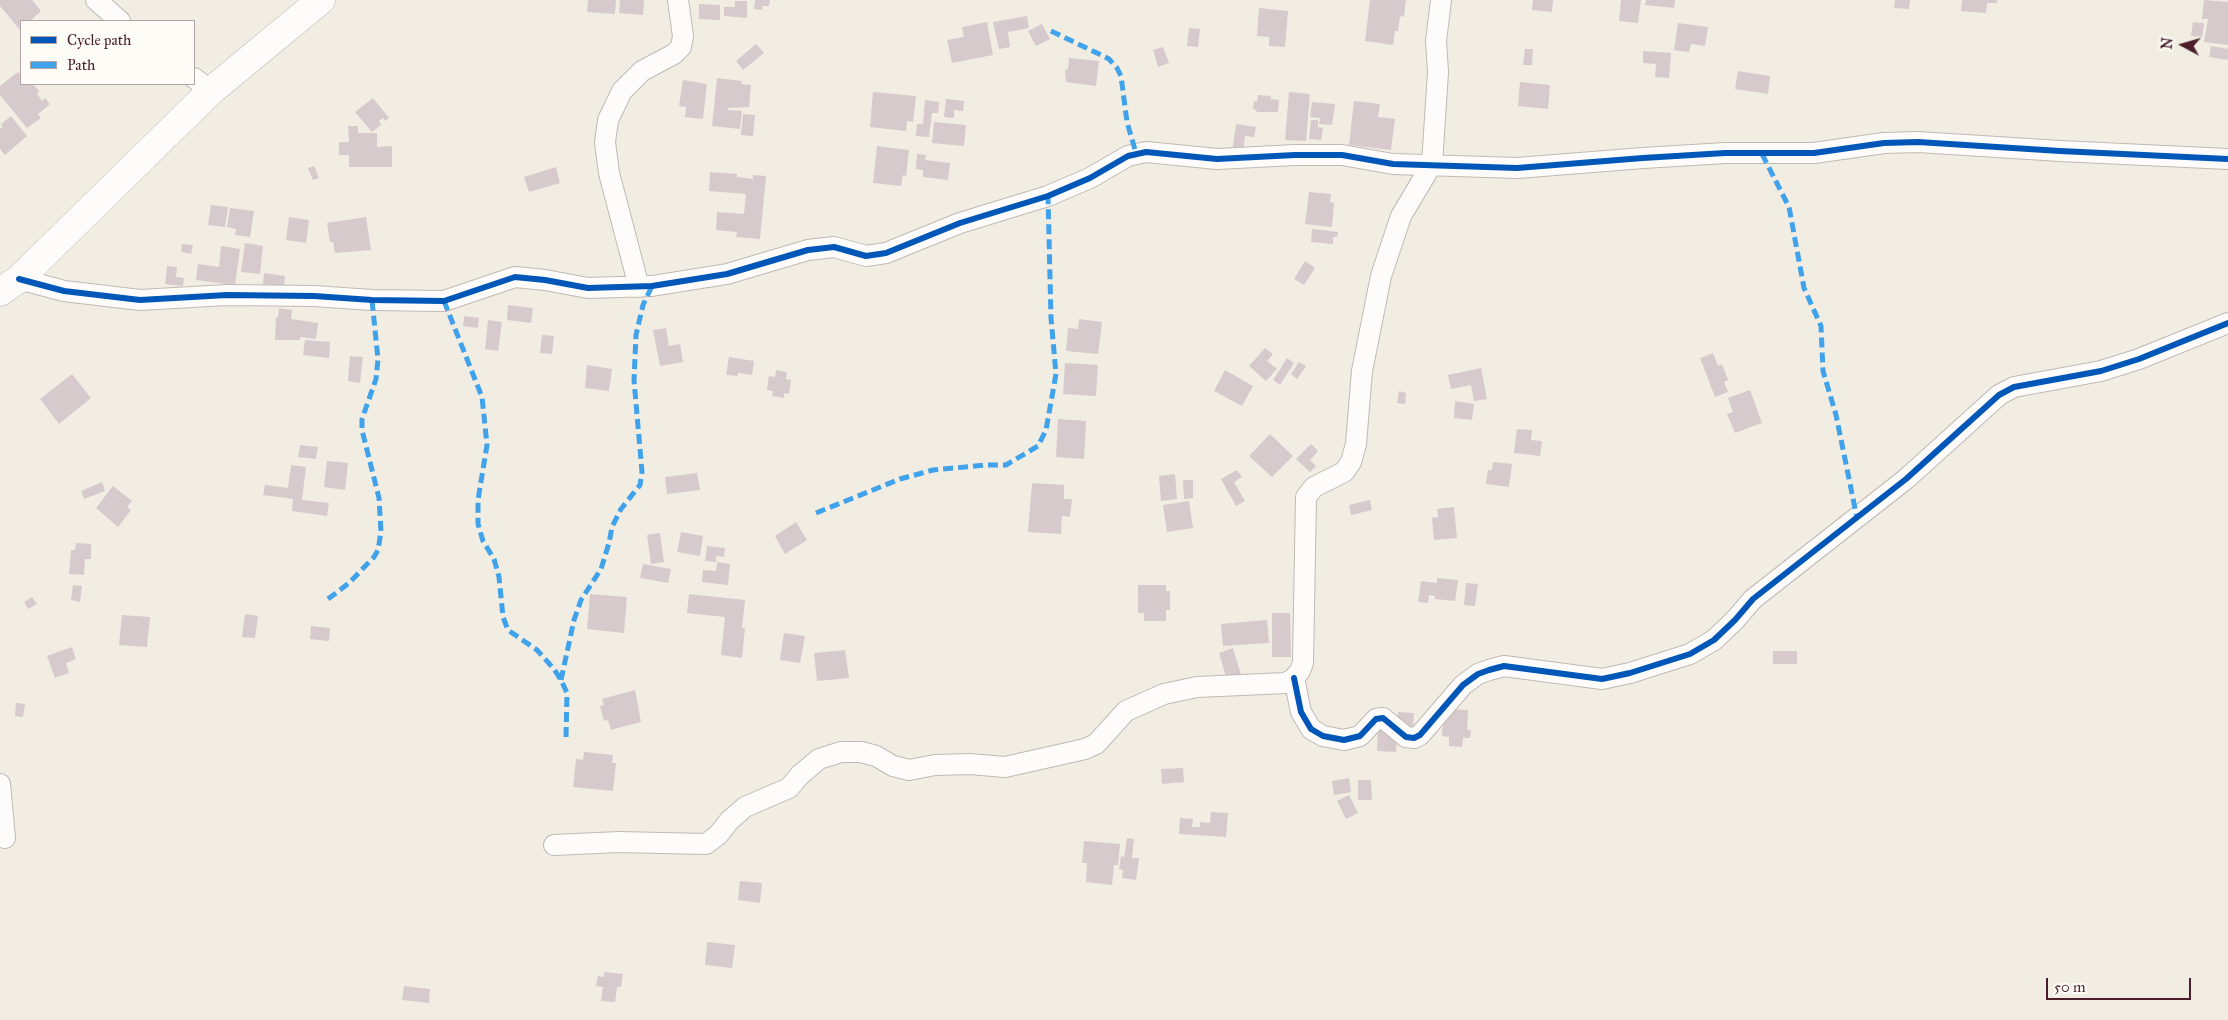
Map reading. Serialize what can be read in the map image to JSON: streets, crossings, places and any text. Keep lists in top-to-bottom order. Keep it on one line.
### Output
{"legend":["Cycle path","Path"],"scale_bar":"50 m","north":"left"}
